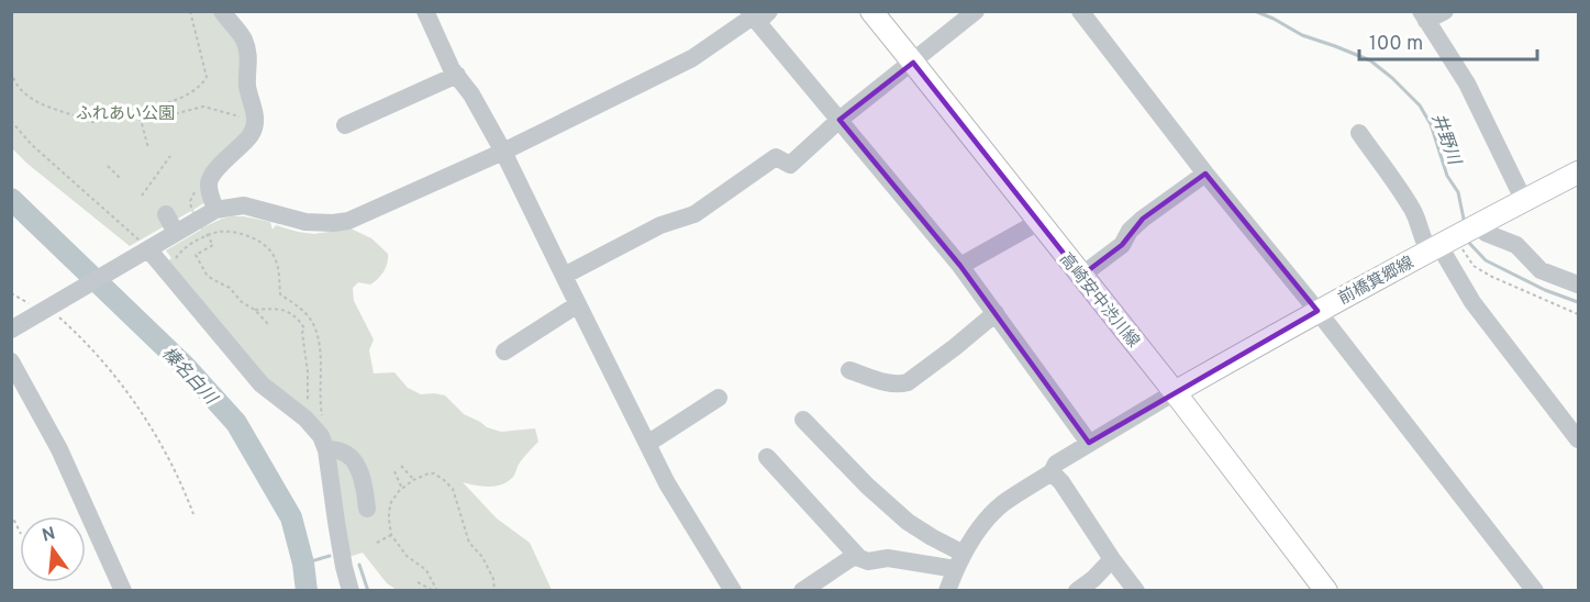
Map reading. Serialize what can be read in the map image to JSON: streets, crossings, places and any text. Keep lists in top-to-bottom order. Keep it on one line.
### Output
{"streets":{"main road":["前橋箕郷線","高崎安中渋川線"]},"crossings":[["前橋箕郷線","高崎安中渋川線"]],"water":["井野川","榛名白川"],"parks":["ふれあい公園"],"scale_bar":"100 m","north":"top"}
